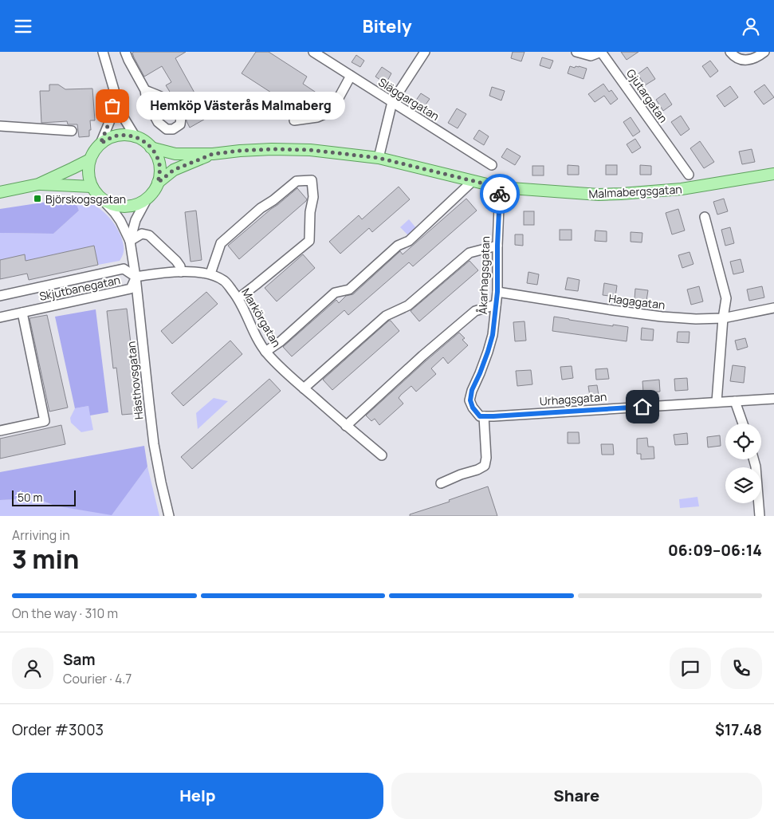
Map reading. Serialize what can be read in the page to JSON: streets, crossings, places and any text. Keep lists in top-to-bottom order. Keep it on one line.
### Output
{"streets":{"main road":["Malmabergsgatan"],"street":["Gjutargatan","Släggargatan","Åkarhagsgatan","Skjutbanegatan","Hagagatan","Markörgatan","Hästhovsgatan","Urhagsgatan"]},"crossings":[["Malmabergsgatan","Åkarhagsgatan"],["Malmabergsgatan","Hästhovsgatan"],["Åkarhagsgatan","Hagagatan"],["Åkarhagsgatan","Urhagsgatan"],["Skjutbanegatan","Markörgatan"],["Skjutbanegatan","Hästhovsgatan"],["Markörgatan","Hästhovsgatan"]],"places":{"other":["Hemköp Västerås Malmaberg"],"transit":["Björskogsgatan"]},"scale_bar":"50 m","page":{"header":"Bitely","bubble":"Hemköp Västerås Malmaberg","scale":"50 m","heading":["3 min","Arriving in","06:09–06:14"],"panel":["Sam","Courier · 4.7","Order #3003","$17.48"],"bar":"On the way · 310 m","buttons":["Help","Share"]}}
